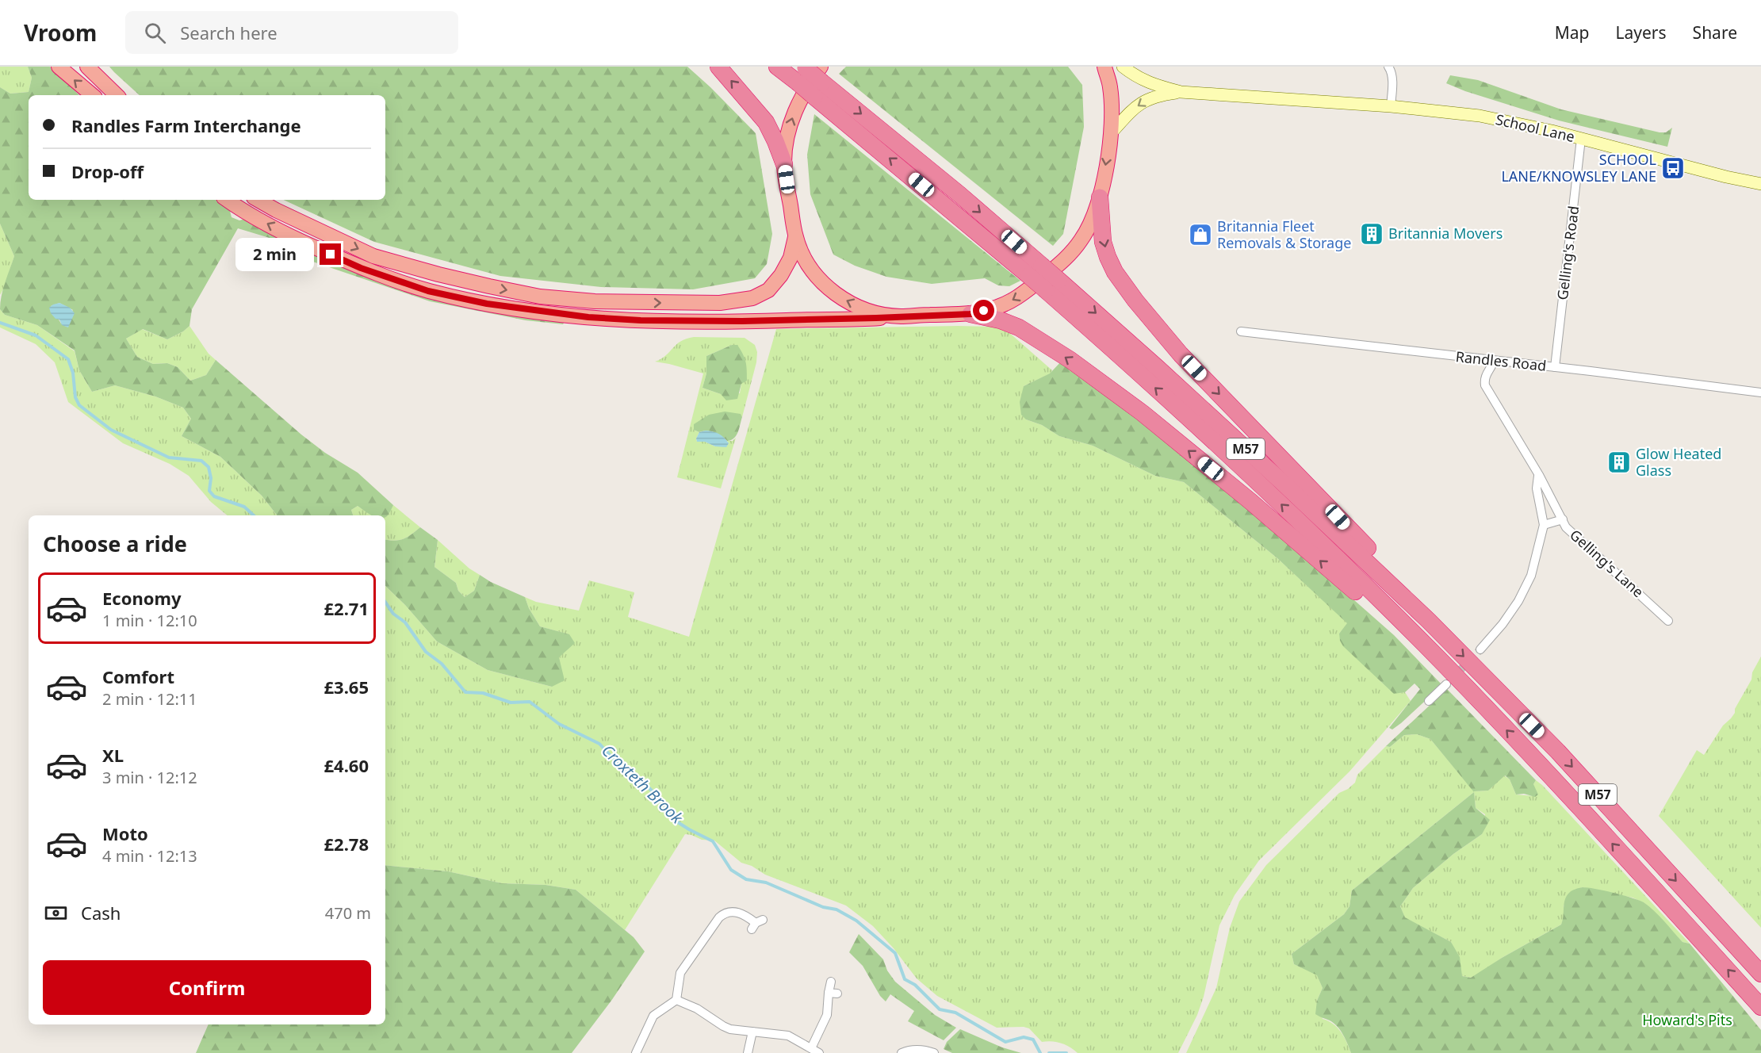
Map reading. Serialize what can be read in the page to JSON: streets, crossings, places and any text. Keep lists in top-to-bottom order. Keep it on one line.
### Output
{"streets":{"highway":["M57"],"main road":["School Lane"],"street":["Gelling's Road","Randles Road","Gelling's Lane"]},"crossings":[["School Lane","Gelling's Road"],["Gelling's Road","Randles Road"],["Randles Road","Gelling's Lane"]],"water":["Croxteth Brook"],"parks":["Howard's Pits"],"places":{"bus stop":["SCHOOL LANE/KNOWSLEY LANE"],"building":["Britannia Movers","Glow Heated Glass"],"shop":["Britannia Fleet Removals & Storage"]},"page":{"header":"Vroom","search":"Search here","nav":["Map","Layers","Share"],"banner":["Randles Farm Interchange","Drop-off"],"bubble":"2 min","heading":"Choose a ride","list":[{"name":"Economy","note":"1 min · 12:10","value":"£2.71"},{"name":"Comfort","note":"2 min · 12:11","value":"£3.65"},{"name":"XL","note":"3 min · 12:12","value":"£4.60"},{"name":"Moto","note":"4 min · 12:13","value":"£2.78"}],"pay":["Cash","470 m"],"buttons":"Confirm"}}
